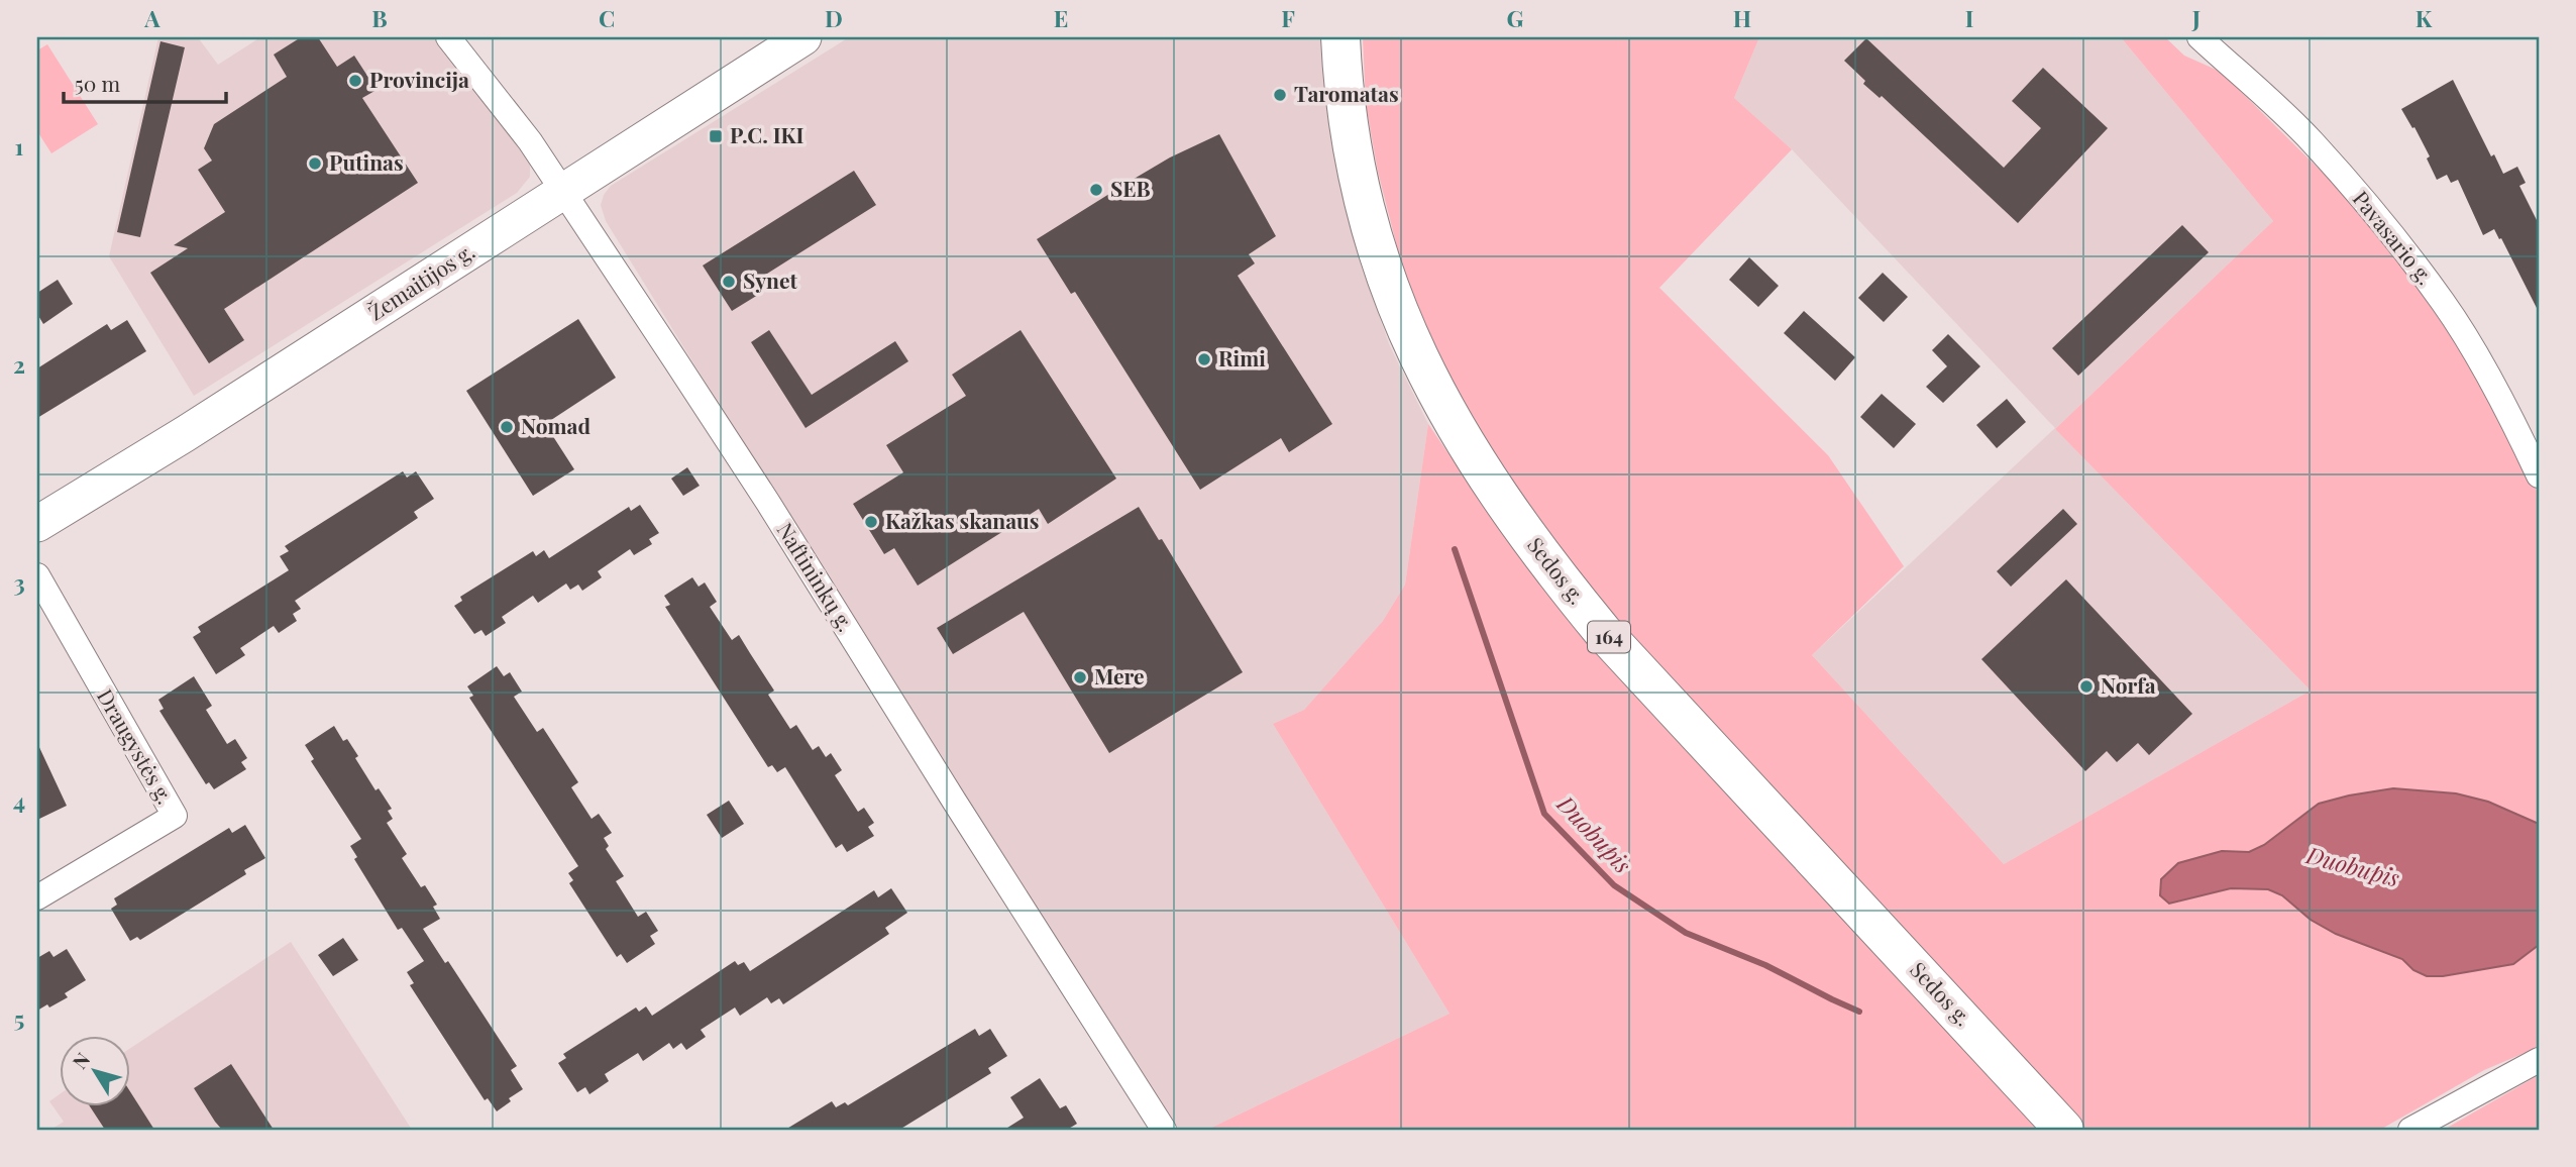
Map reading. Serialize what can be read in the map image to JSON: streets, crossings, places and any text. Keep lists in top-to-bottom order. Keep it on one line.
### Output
{"streets":{"main road":["Žemaitijos g.","Sedos g.","164"],"street":["Pavasario g.","Naftininkų g.","Draugystės g."]},"crossings":[["Žemaitijos g.","Naftininkų g."]],"water":["Duobupis"],"places":{"other":["Provincija","Taromatas","Putinas","SEB","Synet","Rimi","Nomad","Kažkas skanaus","Mere","Norfa"],"transit":["P.C. IKI"]},"scale_bar":"50 m","north":"top left","grid":{"columns":["A","B","C","D","E","F","G","H","I","J","K"],"rows":["1","2","3","4","5"]}}
